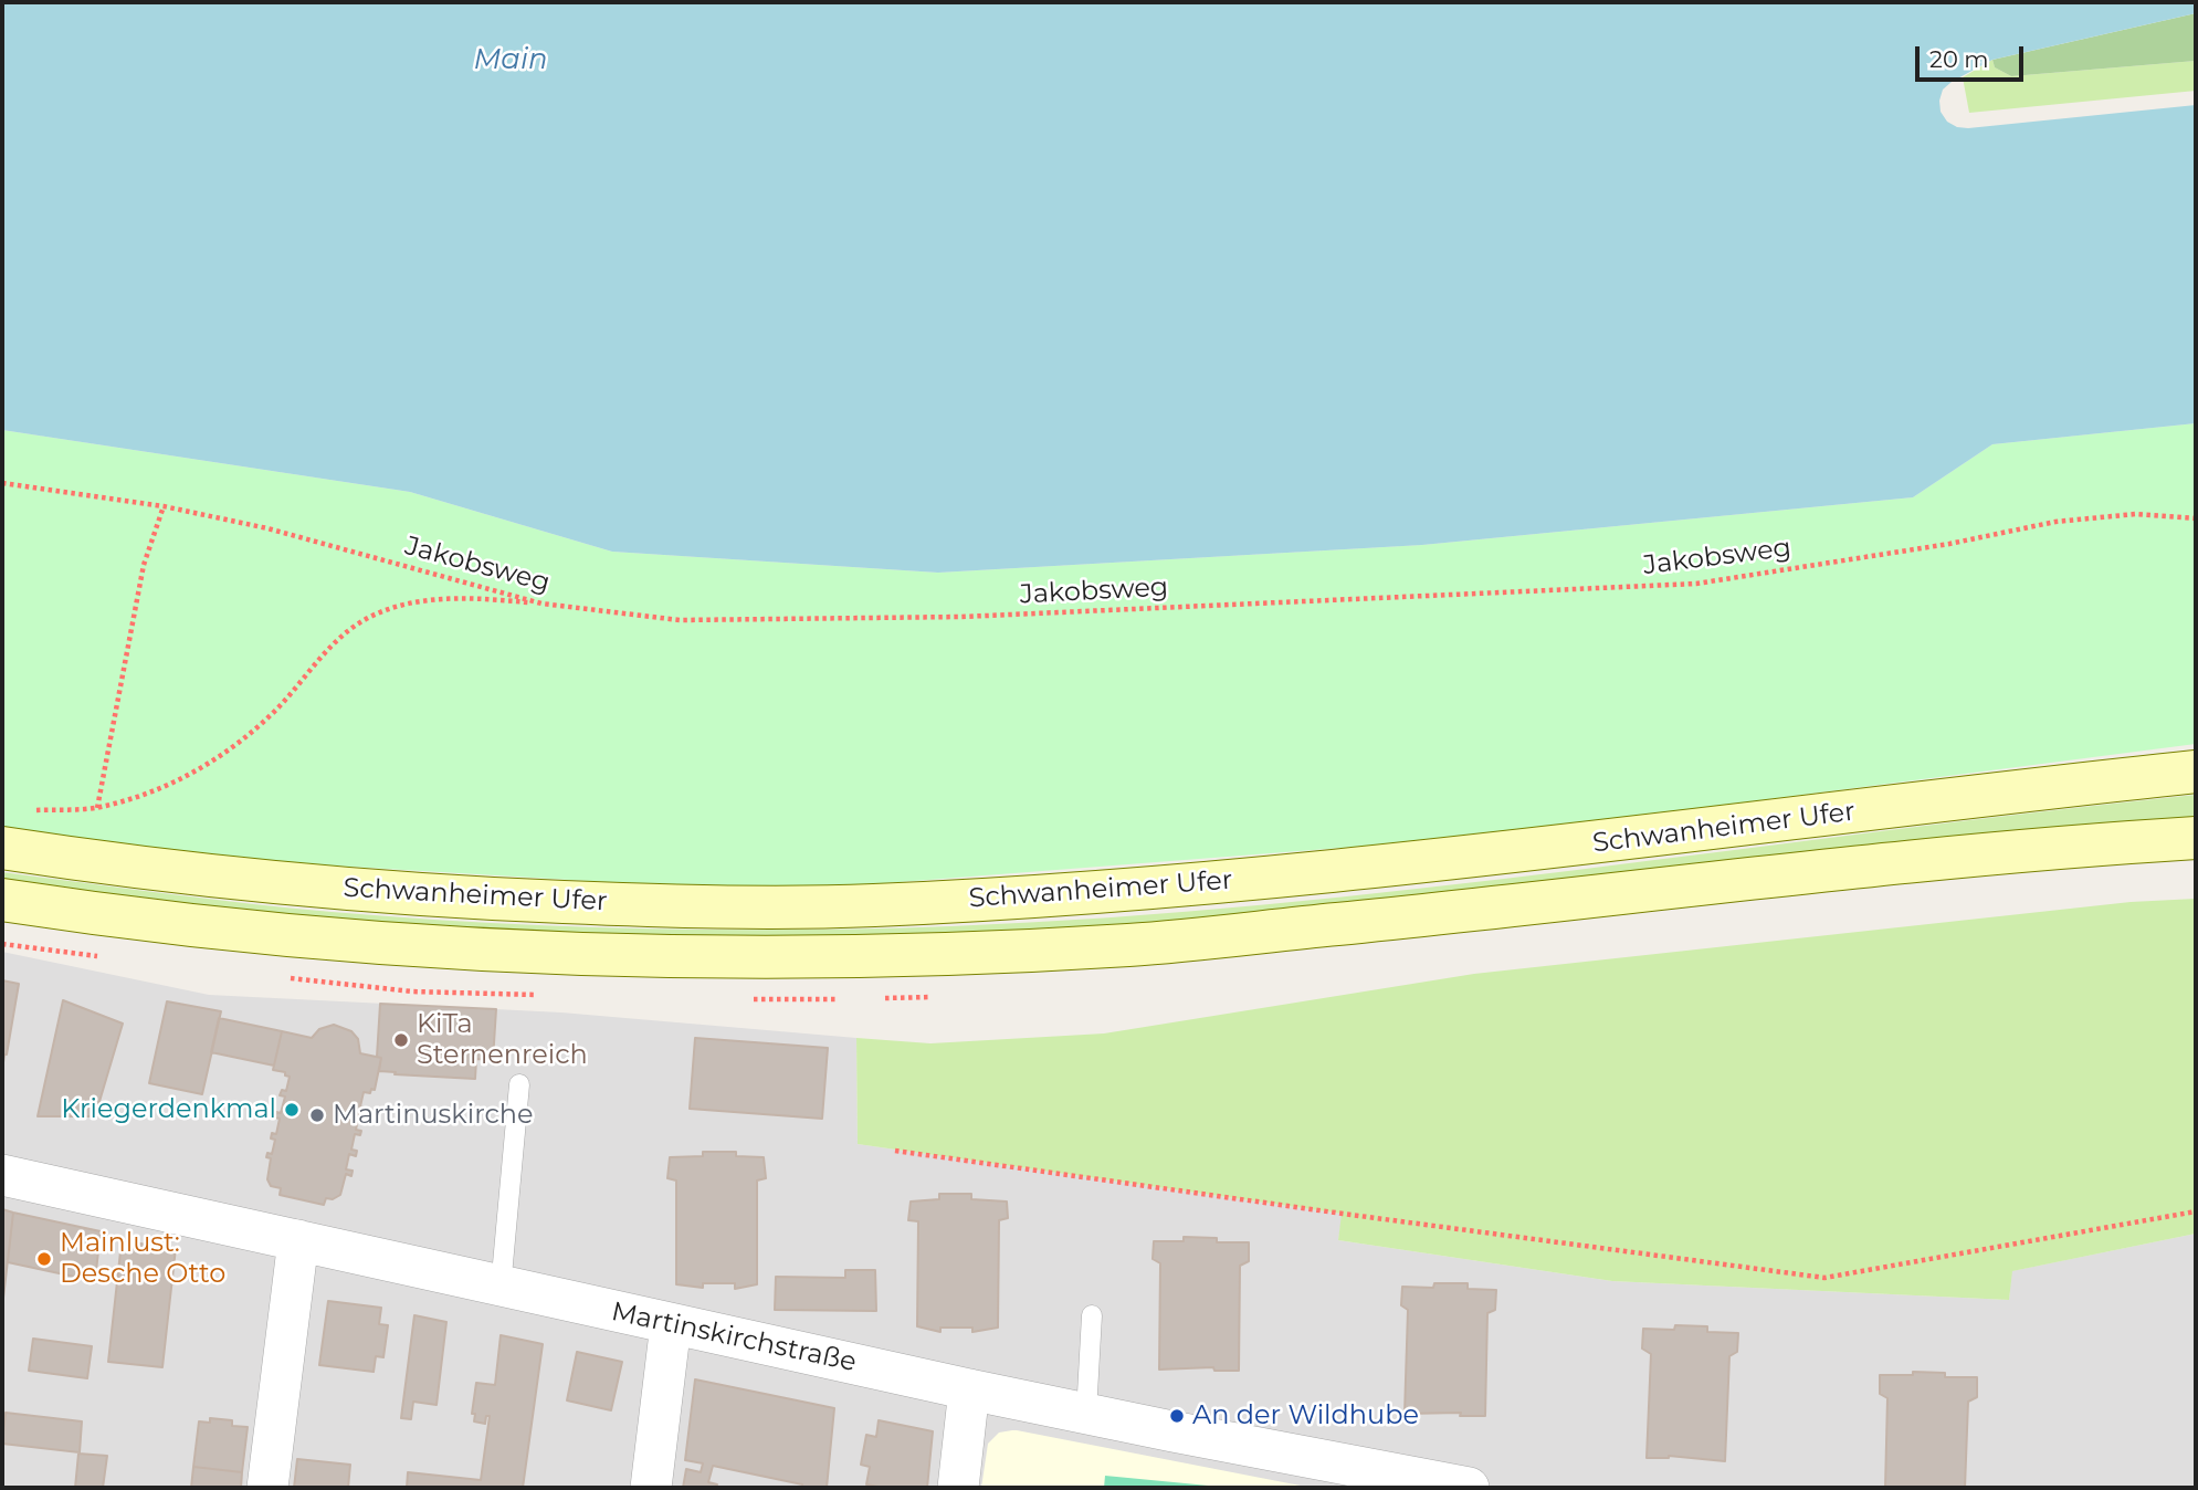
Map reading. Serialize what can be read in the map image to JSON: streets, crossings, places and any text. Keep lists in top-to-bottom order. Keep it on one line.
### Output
{"streets":{"main road":["Schwanheimer Ufer"],"street":["Martinskirchstraße"],"path":["Jakobsweg"]},"water":["Main"],"places":["KiTa Sternenreich","Kriegerdenkmal","Martinuskirche","Mainlust: Desche Otto","An der Wildhube"],"scale_bar":"20 m"}
